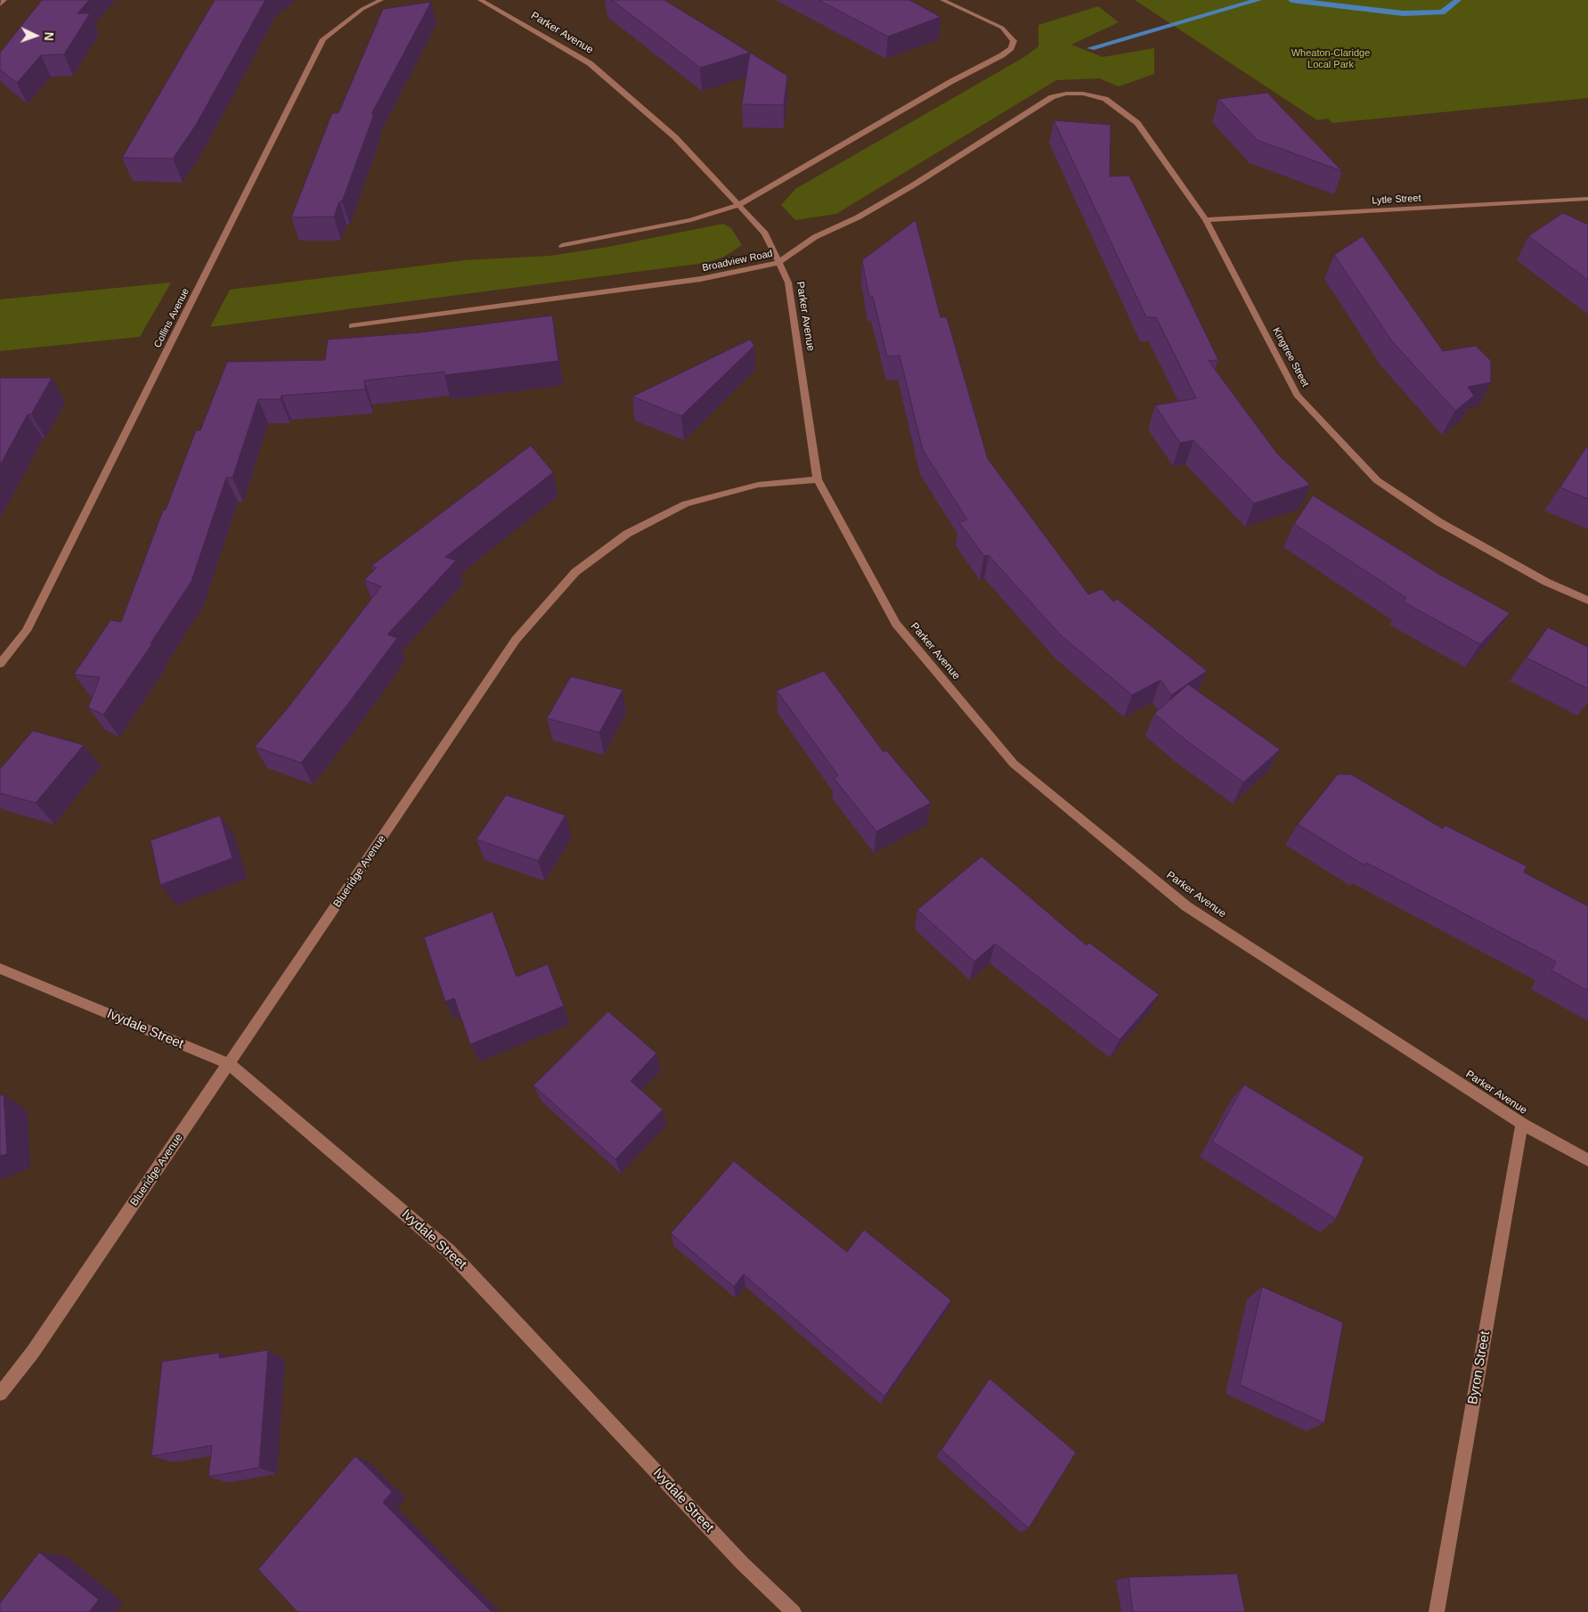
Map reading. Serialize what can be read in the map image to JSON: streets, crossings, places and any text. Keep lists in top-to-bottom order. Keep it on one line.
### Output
{"streets":{"street":["Parker Avenue","Lytle Street","Broadview Road","Collins Avenue","Kingtree Street","Blueridge Avenue","Ivydale Street","Byron Street"]},"crossings":[["Parker Avenue","Broadview Road"],["Parker Avenue","Blueridge Avenue"],["Parker Avenue","Byron Street"],["Lytle Street","Kingtree Street"],["Broadview Road","Kingtree Street"],["Blueridge Avenue","Ivydale Street"]],"parks":["Wheaton-Claridge Local Park"],"north":"right"}
